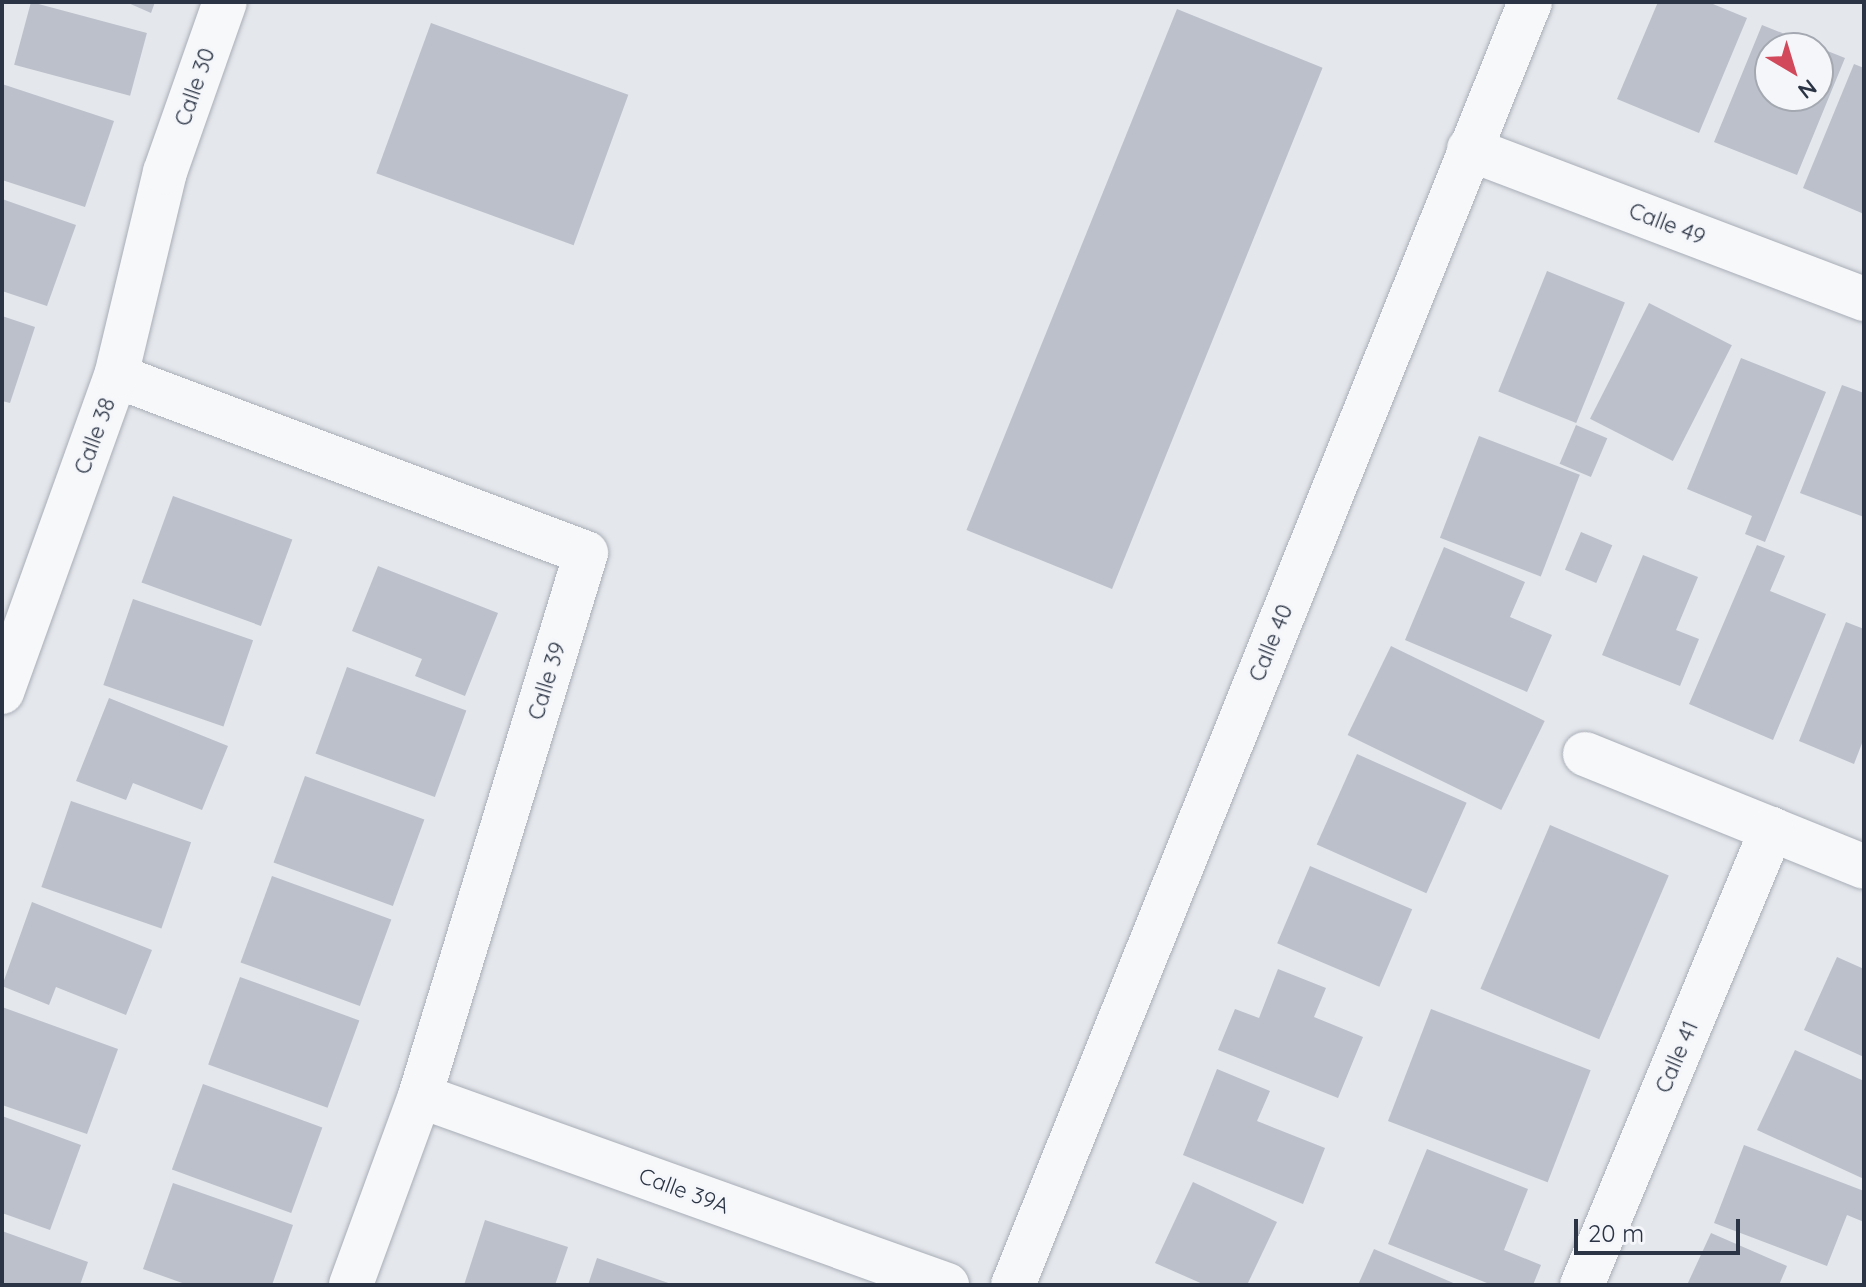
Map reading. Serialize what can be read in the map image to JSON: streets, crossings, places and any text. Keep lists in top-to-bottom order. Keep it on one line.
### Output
{"streets":{"street":["Calle 30","Calle 49","Calle 38","Calle 40","Calle 39","Calle 41","Calle 39A"]},"crossings":[["Calle 30","Calle 38"],["Calle 49","Calle 40"],["Calle 38","Calle 39"],["Calle 39","Calle 39A"]],"scale_bar":"20 m","north":"bottom right"}
